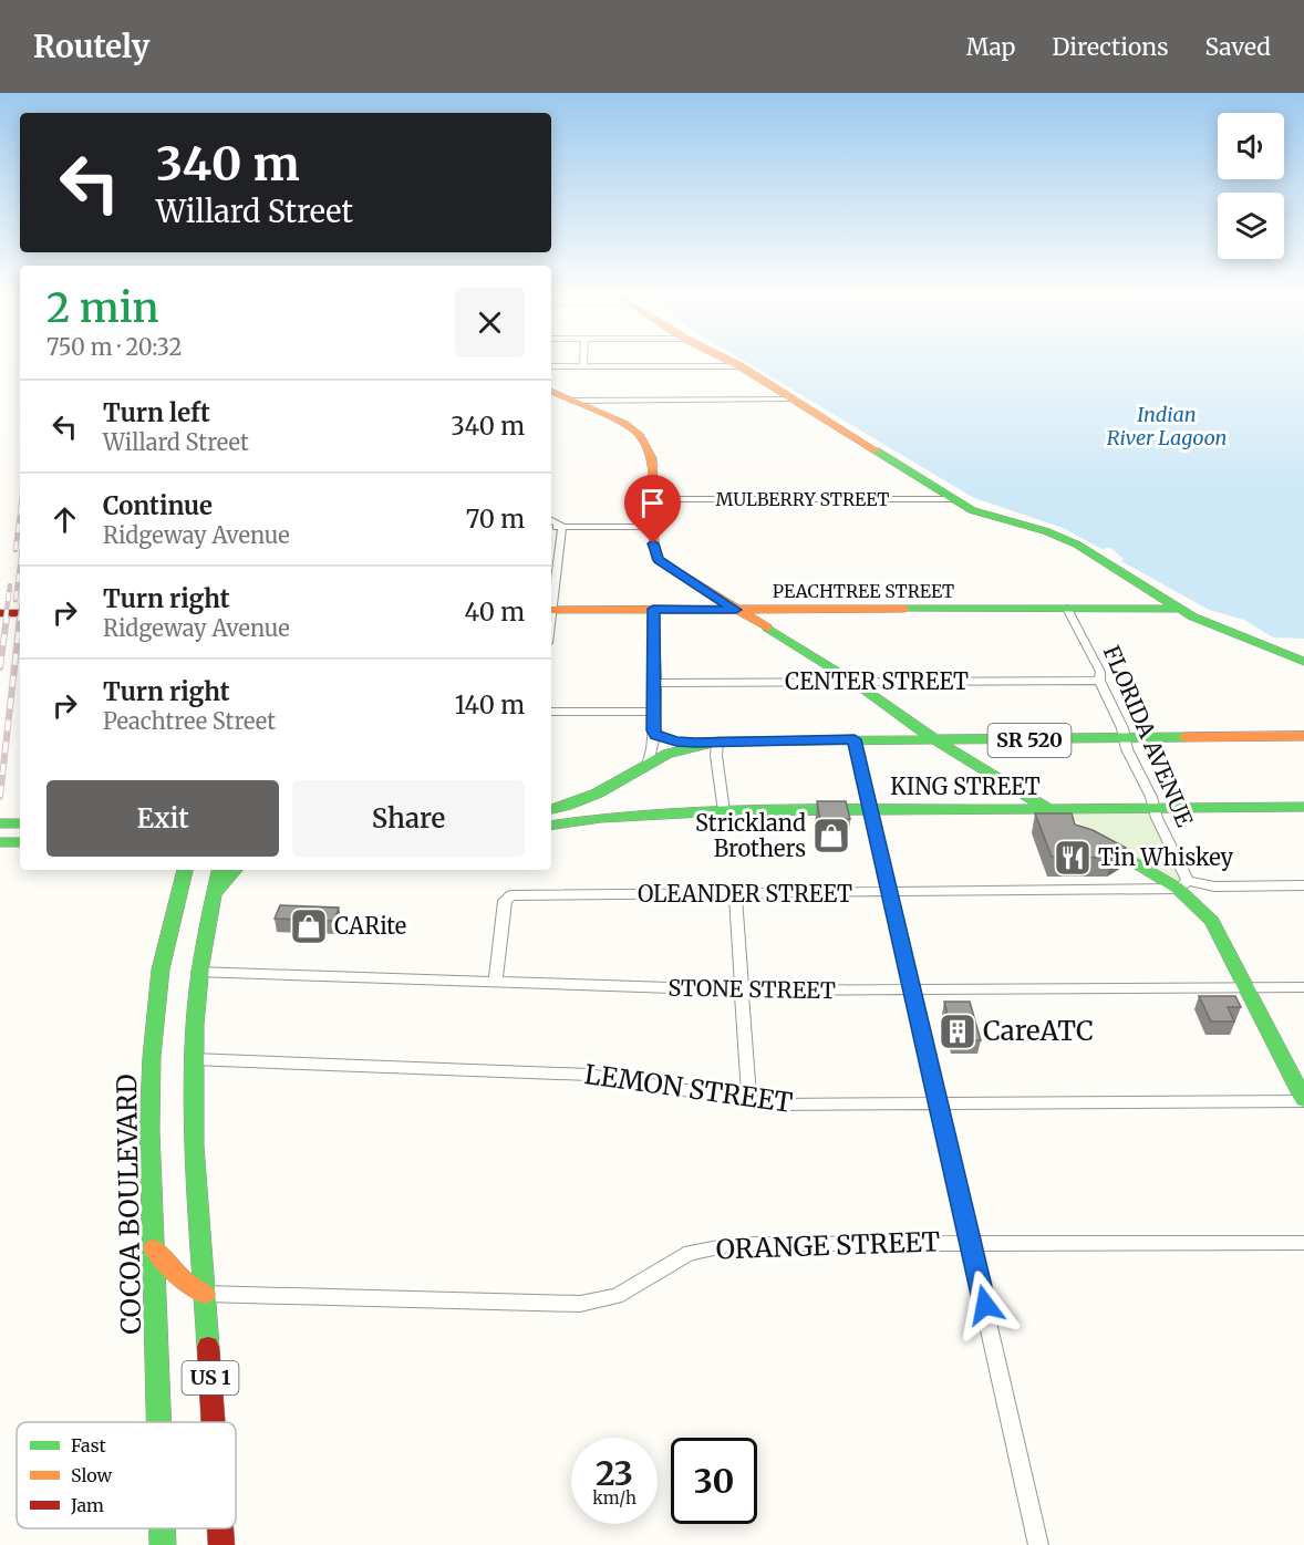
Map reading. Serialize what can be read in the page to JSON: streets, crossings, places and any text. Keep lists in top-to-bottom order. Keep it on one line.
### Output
{"streets":{"street":["MULBERRY STREET","PEACHTREE STREET","CENTER STREET","FLORIDA AVENUE","SR 520","KING STREET","OLEANDER STREET","STONE STREET","LEMON STREET","COCOA BOULEVARD","ORANGE STREET","US 1"]},"crossings":[["PEACHTREE STREET","FLORIDA AVENUE"],["CENTER STREET","FLORIDA AVENUE"],["FLORIDA AVENUE","SR 520"],["FLORIDA AVENUE","KING STREET"],["FLORIDA AVENUE","OLEANDER STREET"],["FLORIDA AVENUE","STONE STREET"],["FLORIDA AVENUE","LEMON STREET"],["OLEANDER STREET","STONE STREET"],["STONE STREET","US 1"],["LEMON STREET","US 1"],["ORANGE STREET","US 1"]],"water":["Indian River Lagoon"],"places":{"shop":["Strickland Brothers","CARite"],"restaurant":["Tin Whiskey"],"building":["CareATC"]},"legend":["Fast","Slow","Jam"],"page":{"header":"Routely","nav":["Map","Directions","Saved"],"turn":["340 m","Willard Street"],"heading":["2 min","750 m · 20:32"],"list":[{"name":"Turn left","note":"Willard Street","value":"340 m"},{"name":"Continue","note":"Ridgeway Avenue","value":"70 m"},{"name":"Turn right","note":"Ridgeway Avenue","value":"40 m"},{"name":"Turn right","note":"Peachtree Street","value":"140 m"}],"buttons":["Exit","Share"],"speed":"23 km/h","limit":"30"}}
